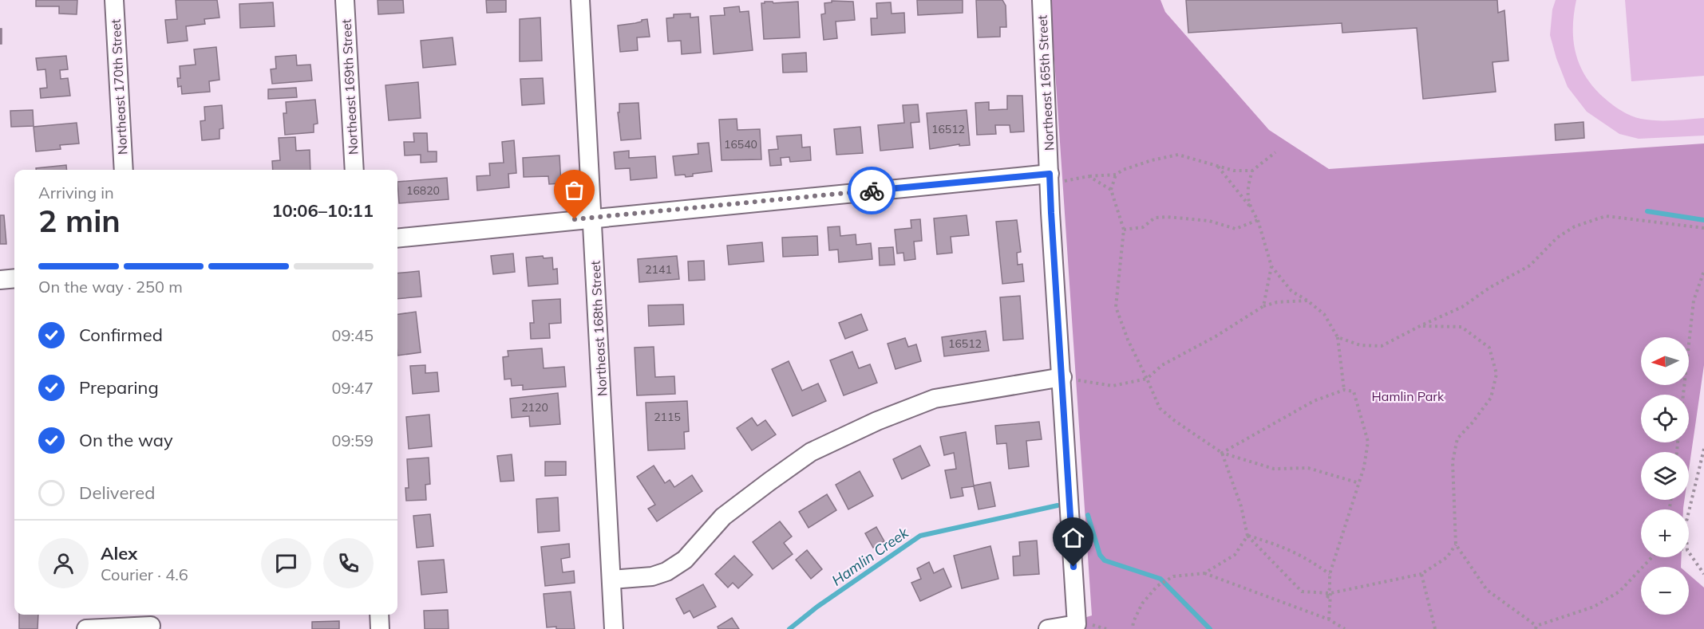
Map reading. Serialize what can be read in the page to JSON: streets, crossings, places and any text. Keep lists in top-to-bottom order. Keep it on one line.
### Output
{"streets":{"street":["Northeast 165th Street","Northeast 170th Street","Northeast 169th Street","Northeast 168th Street"]},"water":["Hamlin Creek"],"parks":["Hamlin Park"],"house_numbers":["16512","16540","16820","2141","16512","2120","2115"],"north":"left","page":{"heading":["2 min","Arriving in","10:06–10:11"],"panel":["Alex","Courier · 4.6"],"bar":"On the way · 250 m","list":[["Confirmed","09:45"],["Preparing","09:47"],["On the way","09:59"],"Delivered"],"map_buttons":["+","−"]}}
